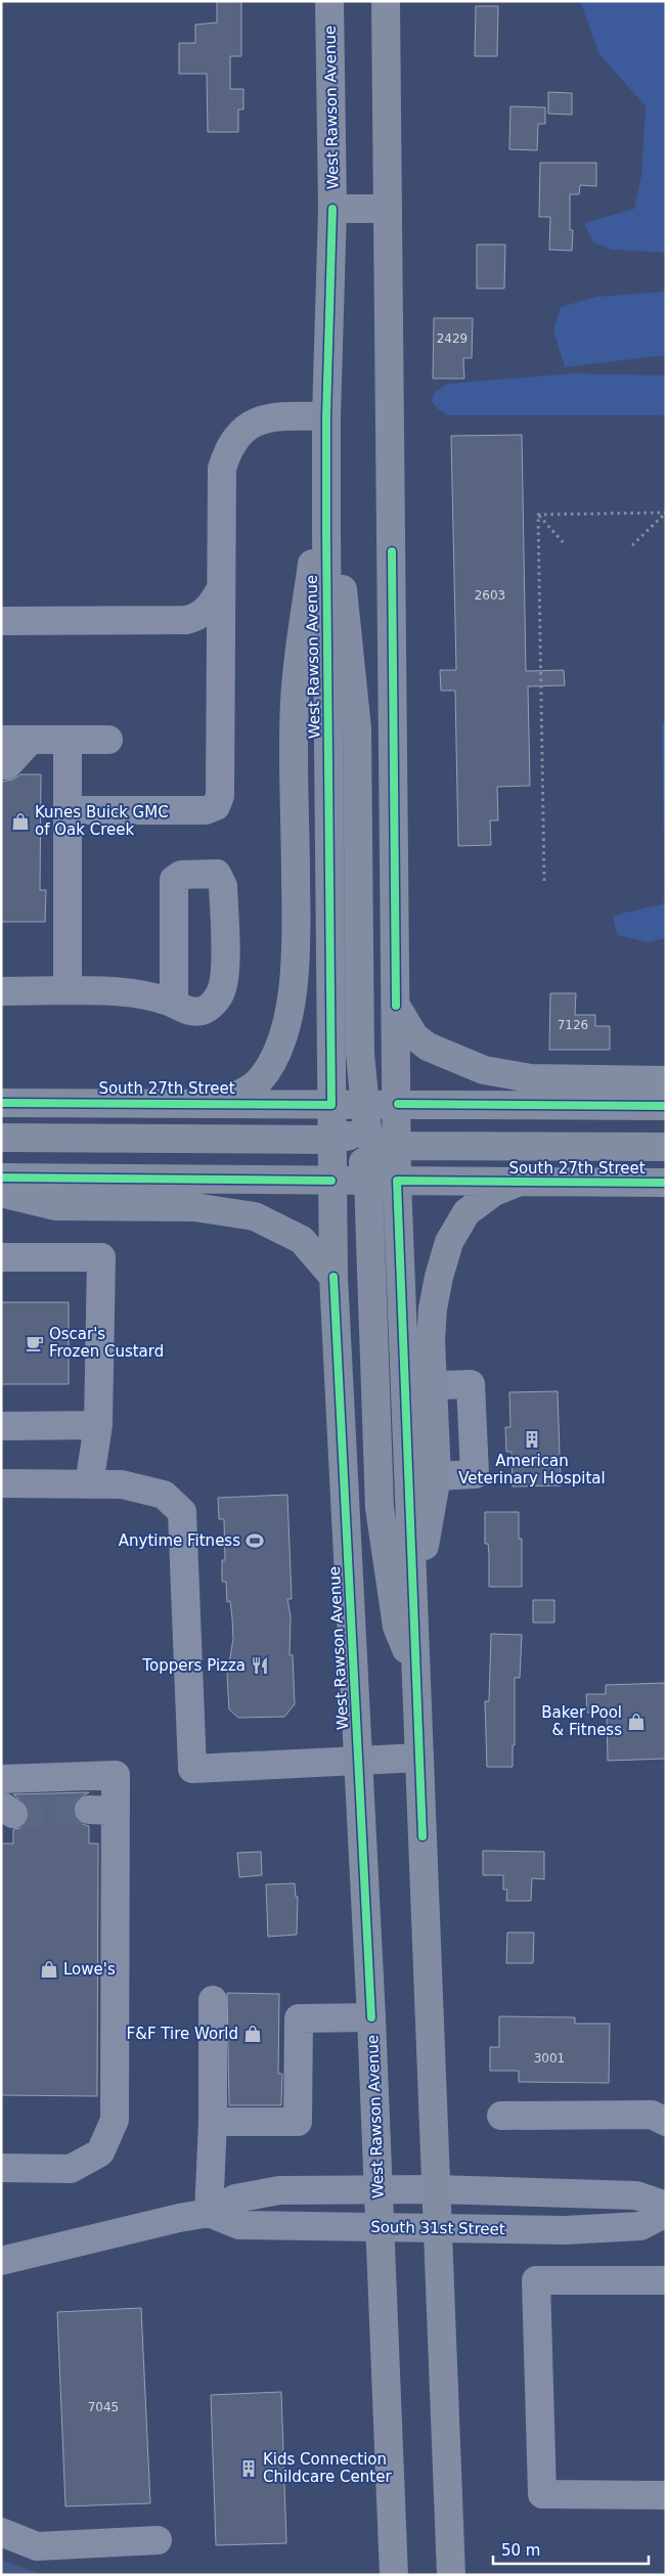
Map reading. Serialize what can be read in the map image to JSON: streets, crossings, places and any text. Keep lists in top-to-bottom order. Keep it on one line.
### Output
{"streets":{"main road":["West Rawson Avenue","South 27th Street"],"street":["South 31st Street"]},"crossings":[["West Rawson Avenue","South 27th Street"],["West Rawson Avenue","South 31st Street"]],"places":{"shop":["Kunes Buick GMC of Oak Creek","Baker Pool & Fitness","Lowe's","F&F Tire World"],"cafe":["Oscar's Frozen Custard"],"building":["American Veterinary Hospital","Kids Connection Childcare Center"],"sports":["Anytime Fitness"],"restaurant":["Toppers Pizza"]},"house_numbers":["2429","2603","7126","3001","7045"],"scale_bar":"50 m"}
